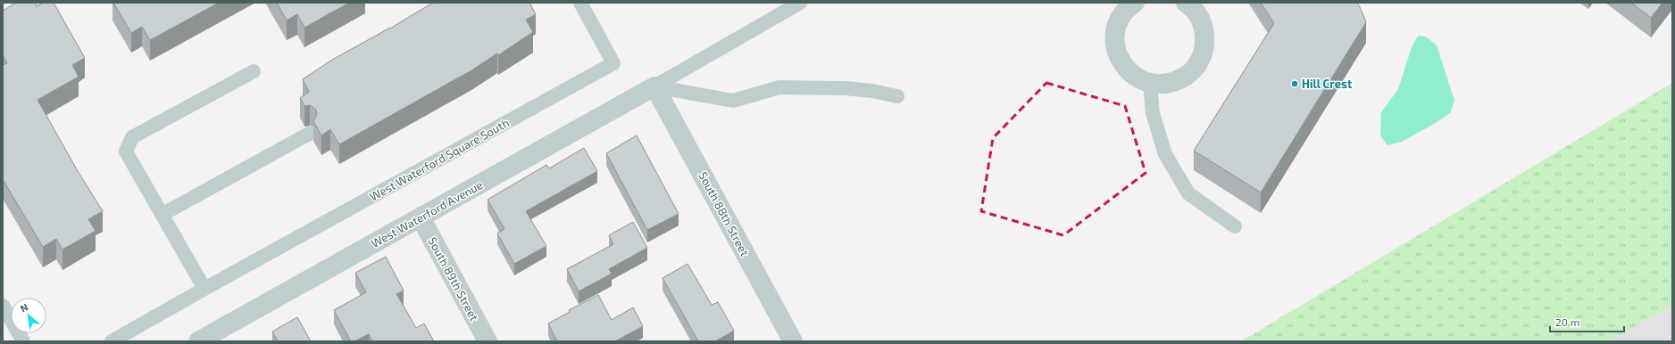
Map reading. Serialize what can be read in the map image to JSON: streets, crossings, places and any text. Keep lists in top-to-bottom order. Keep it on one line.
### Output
{"streets":{"street":["West Waterford Avenue","South 88th Street","South 89th Street"],"lane":["West Waterford Square South"]},"crossings":[["West Waterford Avenue","South 88th Street"],["West Waterford Avenue","South 89th Street"]],"places":["Hill Crest"],"scale_bar":"20 m","north":"top left"}
